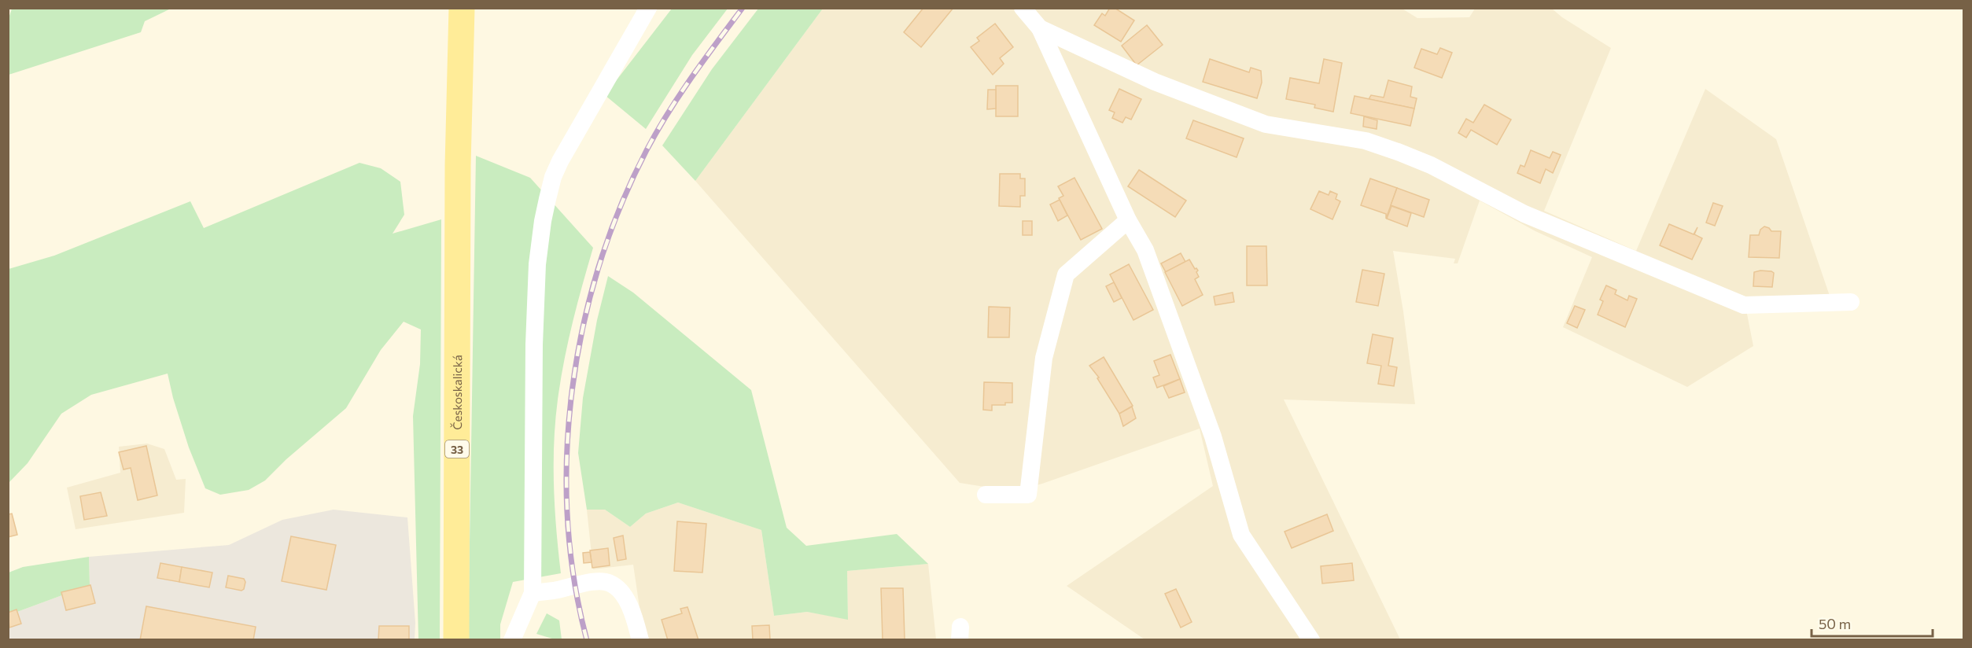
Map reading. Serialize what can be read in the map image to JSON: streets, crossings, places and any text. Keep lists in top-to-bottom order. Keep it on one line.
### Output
{"streets":{"main road":["Českoskalická","33"]},"scale_bar":"50 m"}
